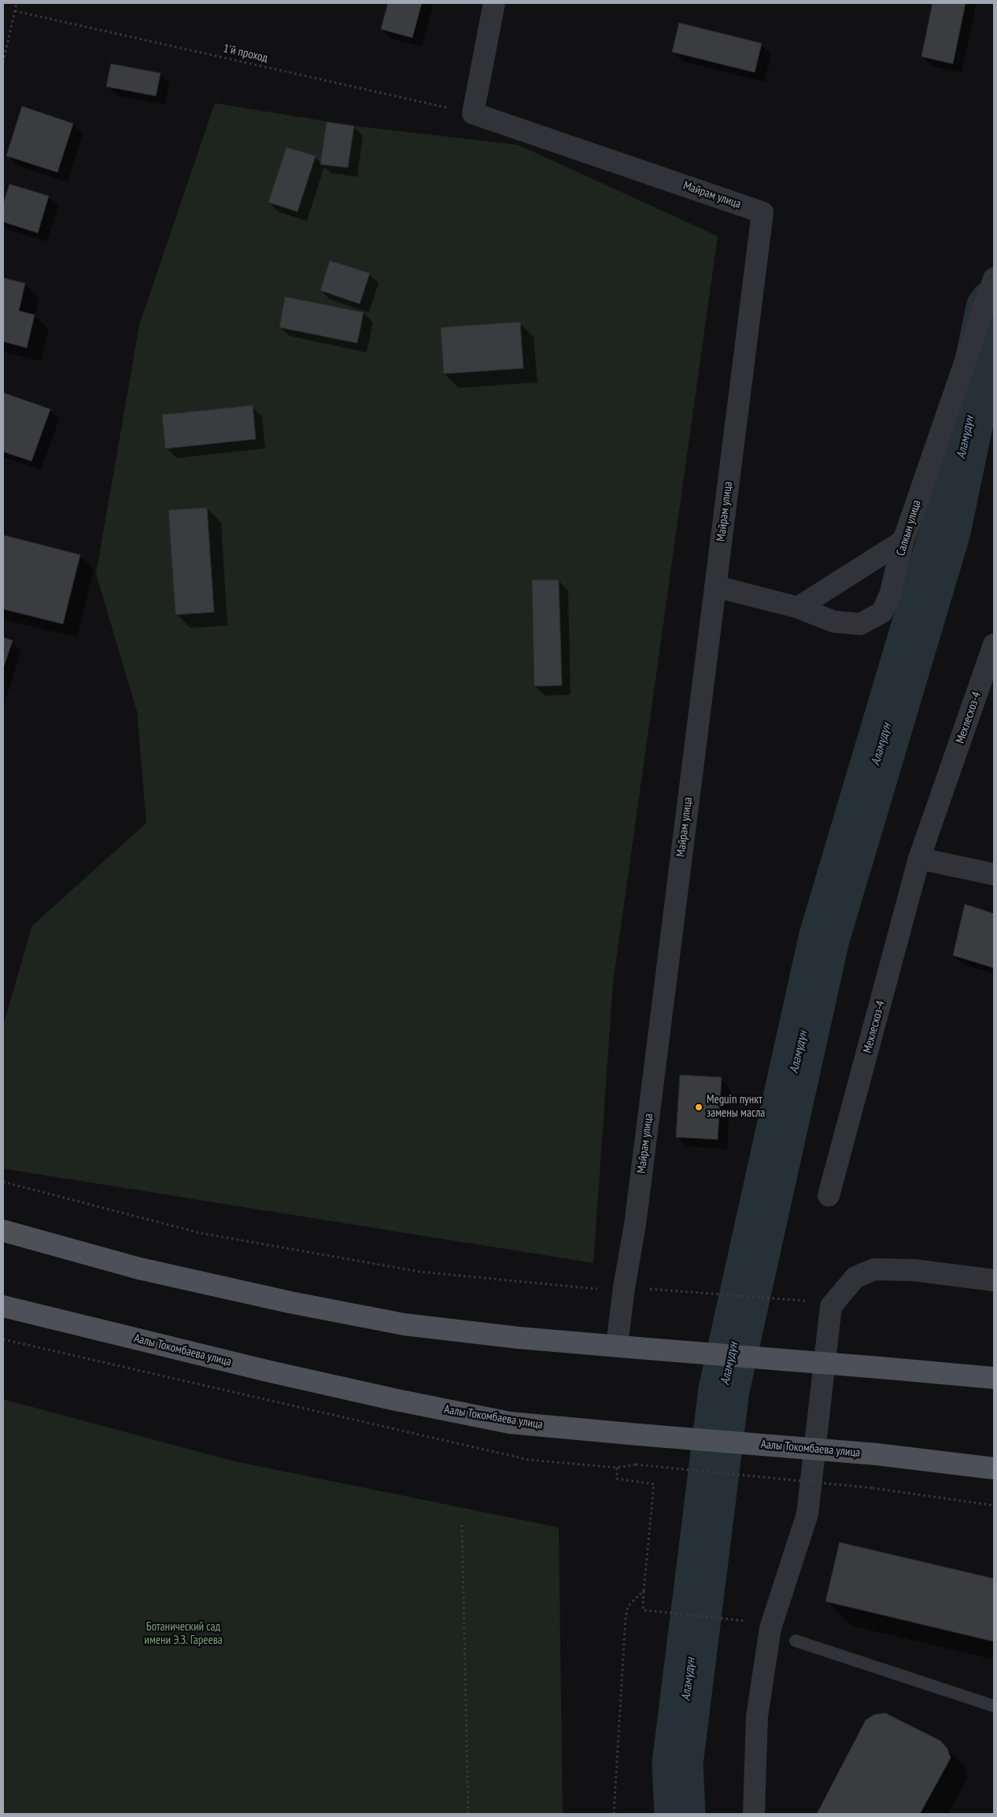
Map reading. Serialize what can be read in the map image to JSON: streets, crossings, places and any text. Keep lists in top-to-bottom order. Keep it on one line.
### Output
{"streets":{"main road":["Аалы Токомбаева улица"],"street":["Майрам улица","Салкын улица","Мехлесхоз-4"],"path":["1'й проход"]},"crossings":[["1'й проход","Майрам улица"],["Майрам улица","Салкын улица"]],"water":["Аламүдүн"],"parks":["Ботанический сад имени Э.З. Гареева"],"places":["Meguin пункт замены масла"]}
